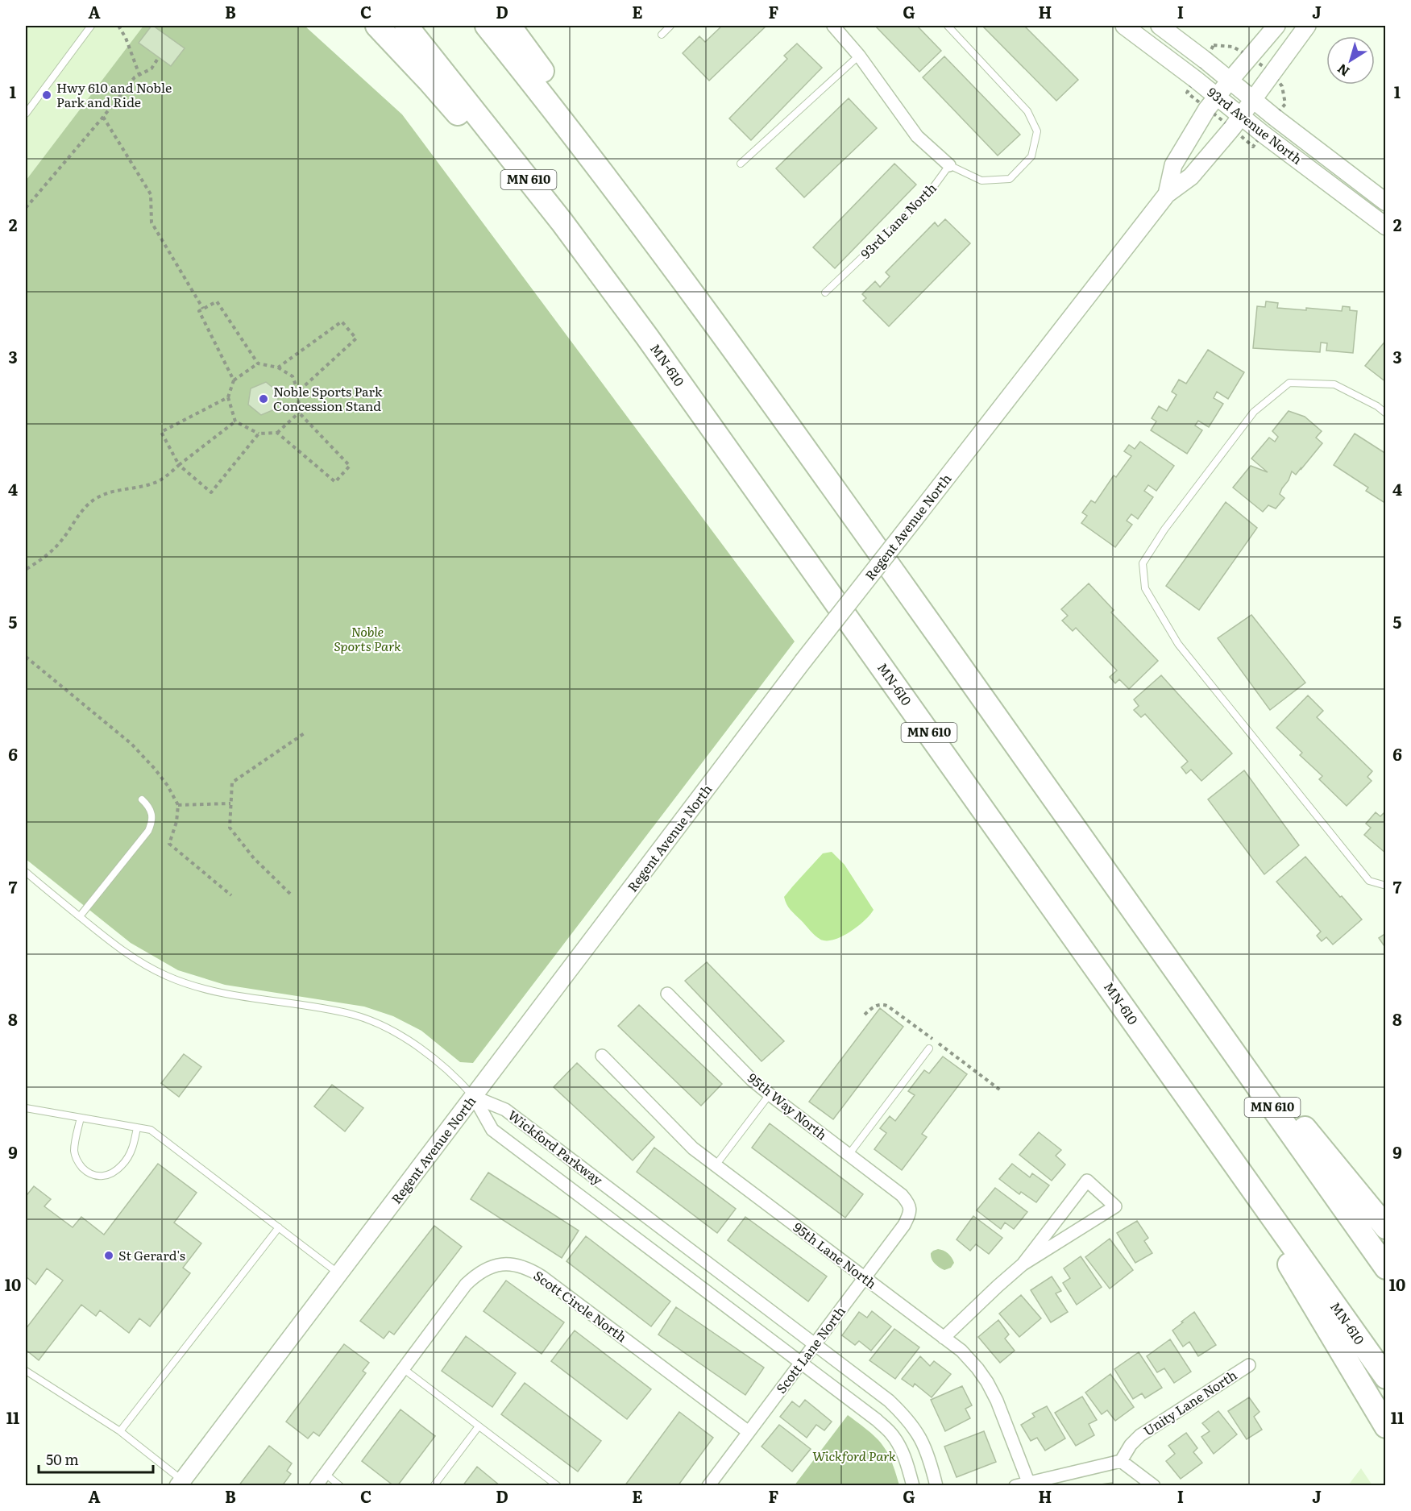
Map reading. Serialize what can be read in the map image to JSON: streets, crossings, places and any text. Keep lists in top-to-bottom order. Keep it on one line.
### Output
{"streets":{"highway":["MN 610","MN-610"],"street":["93rd Avenue North","Regent Avenue North","95th Way North","Wickford Parkway","95th Lane North","Scott Circle North","Scott Lane North","Unity Lane North"],"lane":["93rd Lane North"]},"crossings":[["93rd Avenue North","Regent Avenue North"],["Regent Avenue North","Wickford Parkway"],["95th Way North","Scott Lane North"],["Wickford Parkway","Scott Lane North"],["95th Lane North","Scott Lane North"],["Scott Circle North","Scott Lane North"]],"parks":["Noble Sports Park","Wickford Park"],"places":["Hwy 610 and Noble Park and Ride","Noble Sports Park Concession Stand","St Gerard's"],"scale_bar":"50 m","north":"bottom left","grid":{"columns":["A","B","C","D","E","F","G","H","I","J"],"rows":["1","2","3","4","5","6","7","8","9","10","11"]}}
